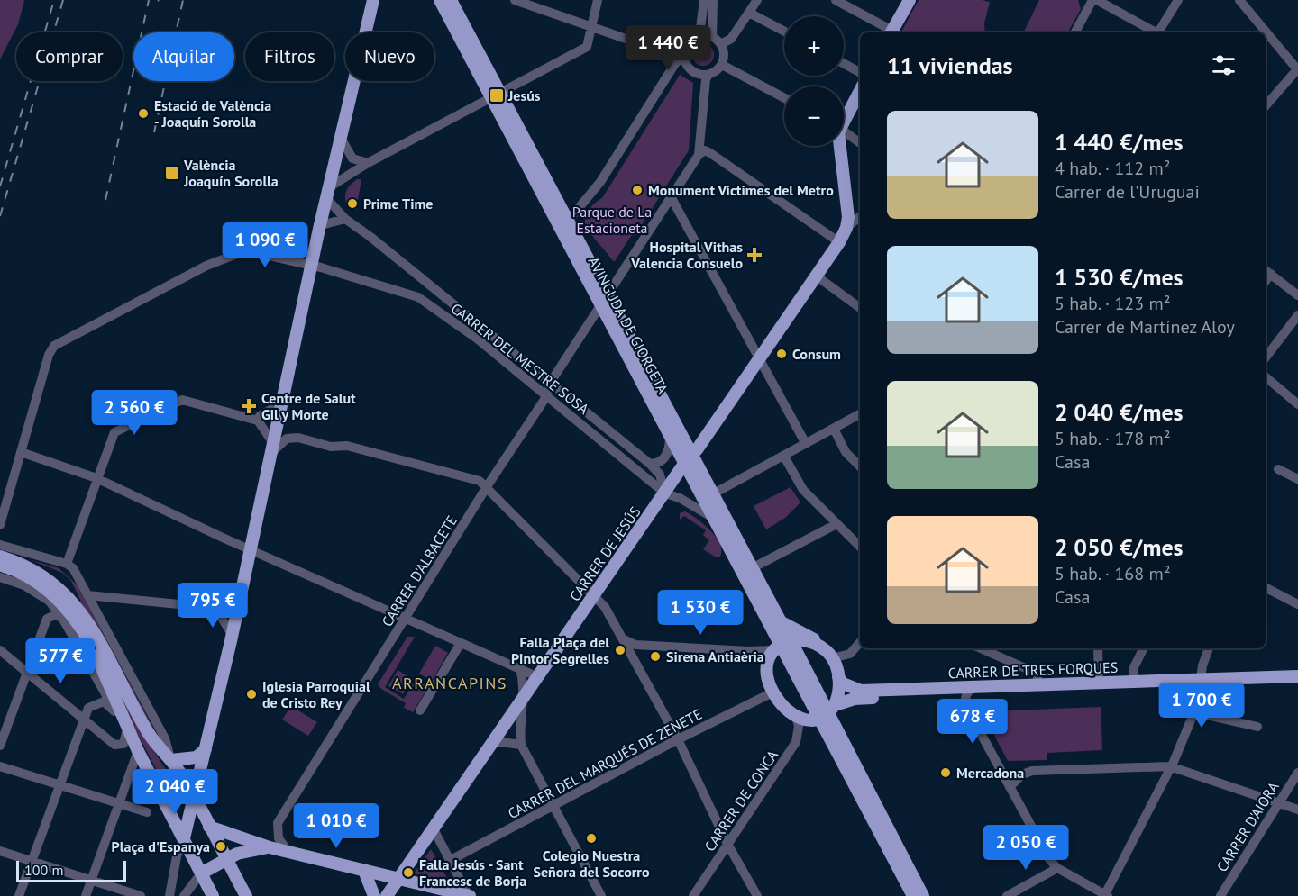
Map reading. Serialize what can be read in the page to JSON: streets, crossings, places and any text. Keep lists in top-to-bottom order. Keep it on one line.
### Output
{"streets":{"main road":["AVINGUDA DE GIORGETA","CARRER DE JESÚS","CARRER DE TRES FORQUES"],"street":["CARRER DEL MESTRE SOSA","CARRER D'ALBACETE","CARRER DEL MARQUÉS DE ZENETE","CARRER DE CONCA","CARRER D'AIORA"]},"crossings":[["AVINGUDA DE GIORGETA","CARRER DE JESÚS"],["AVINGUDA DE GIORGETA","CARRER D'ALBACETE"],["CARRER DEL MESTRE SOSA","CARRER DE JESÚS"],["CARRER DEL MESTRE SOSA","CARRER D'ALBACETE"],["CARRER DE TRES FORQUES","CARRER DE CONCA"]],"districts":["ARRANCAPINS"],"parks":["Parque de La Estacioneta"],"places":{"transit":["Jesús","València Joaquín Sorolla"],"other":["Estació de València - Joaquín Sorolla","Monument Víctimes del Metro","Prime Time","Consum","Falla Plaça del Pintor Segrelles","Sirena Antiaèria","Iglesia Parroquial de Cristo Rey","Mercadona","Colegio Nuestra Señora del Socorro","Plaça d'Espanya","Falla Jesús - Sant Francesc de Borja"],"health":["Hospital Vithas Valencia Consuelo","Centre de Salut Gil y Morte"]},"scale_bar":"100 m","page":{"map_buttons":["+","−"],"price":["1 440 €","1 090 €","2 560 €","795 €","1 530 €","577 €","1 700 €","678 €","2 040 €","1 010 €","2 050 €"],"chip":["Comprar","Alquilar","Filtros","Nuevo"],"heading":"11 viviendas","list":[{"name":"1 440 €/mes","note":"4 hab. · 112 m² · Carrer de l'Uruguai"},{"name":"1 530 €/mes","note":"5 hab. · 123 m² · Carrer de Martínez Aloy"},{"name":"2 040 €/mes","note":"5 hab. · 178 m² · Casa"},{"name":"2 050 €/mes","note":"5 hab. · 168 m² · Casa"}],"scale":"100 m"}}
